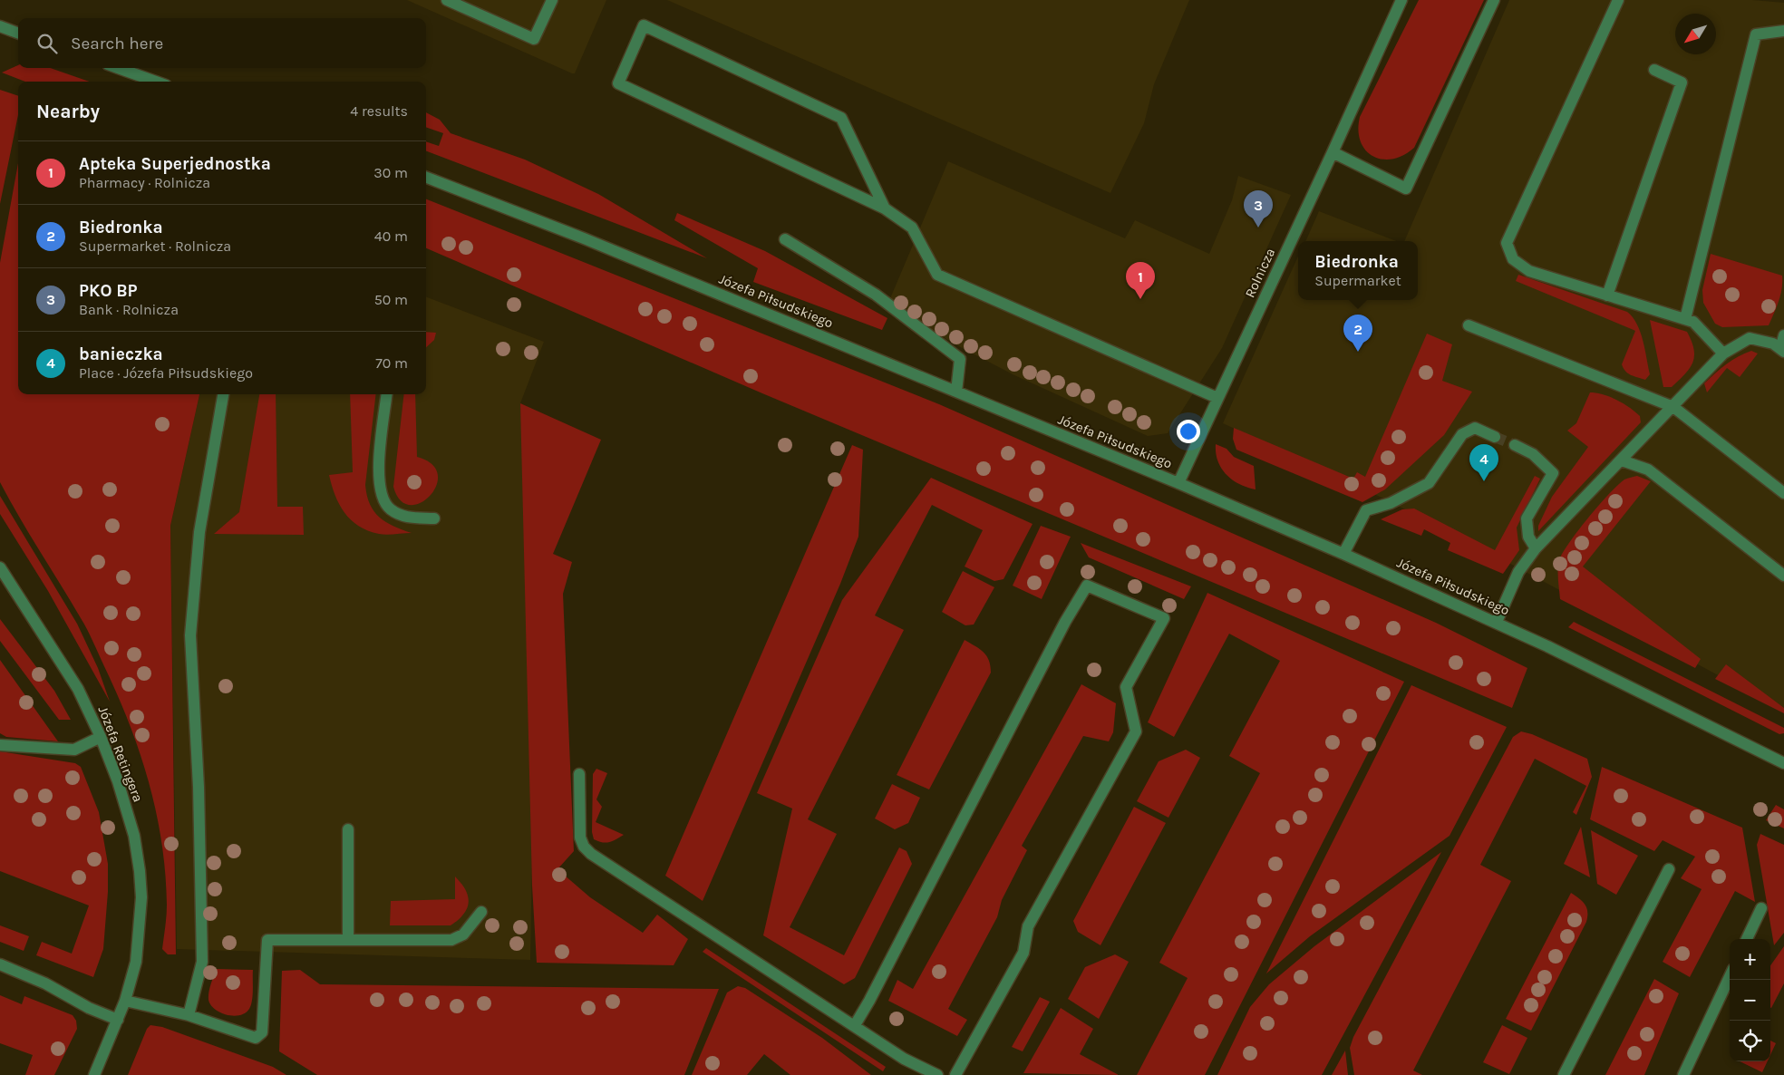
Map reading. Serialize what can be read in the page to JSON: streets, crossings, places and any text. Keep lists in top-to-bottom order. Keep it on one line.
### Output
{"streets":{"street":["Rolnicza","Józefa Piłsudskiego","Józefa Retingera"]},"crossings":[["Rolnicza","Józefa Piłsudskiego"]],"north":"bottom left","page":{"search":"Search here","heading":["Nearby","4 results"],"list":[{"mark":"1","name":"Apteka Superjednostka","note":"Pharmacy · Rolnicza","value":"30 m"},{"mark":"2","name":"Biedronka","note":"Supermarket · Rolnicza","value":"40 m"},{"mark":"3","name":"PKO BP","note":"Bank · Rolnicza","value":"50 m"},{"mark":"4","name":"banieczka","note":"Place · Józefa Piłsudskiego","value":"70 m"}],"pins":["3","1","2","4"],"popup":["Biedronka","Supermarket"],"map_buttons":["+","−"]}}
